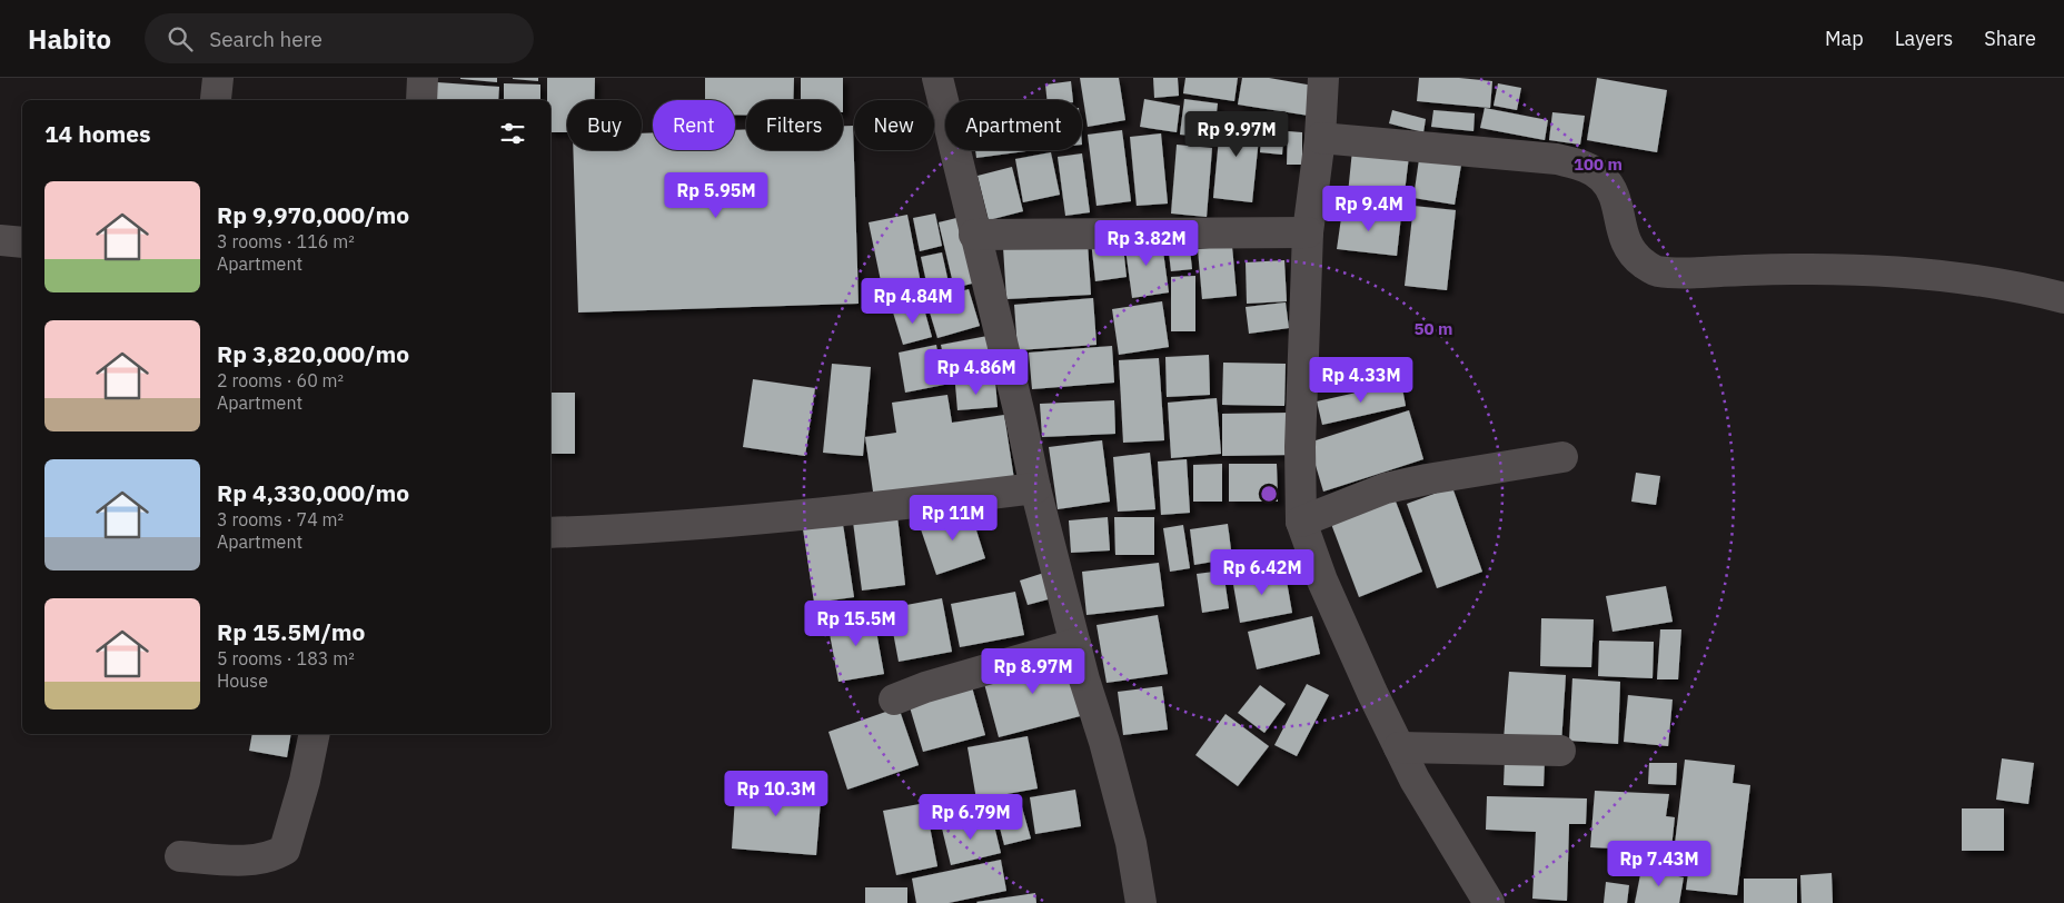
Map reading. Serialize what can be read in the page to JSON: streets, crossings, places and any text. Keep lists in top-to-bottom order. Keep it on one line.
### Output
{"page":{"header":"Habito","search":"Search here","nav":["Map","Layers","Share"],"chip":["Buy","Rent","Filters","New","Apartment"],"heading":"14 homes","price":["Rp 9.97M","Rp 5.95M","Rp 9.4M","Rp 3.82M","Rp 4.84M","Rp 4.86M","Rp 4.33M","Rp 11M","Rp 6.42M","Rp 15.5M","Rp 8.97M","Rp 10.3M","Rp 6.79M","Rp 7.43M"],"list":[{"name":"Rp 9,970,000/mo","note":"3 rooms · 116 m² · Apartment"},{"name":"Rp 3,820,000/mo","note":"2 rooms · 60 m² · Apartment"},{"name":"Rp 4,330,000/mo","note":"3 rooms · 74 m² · Apartment"},{"name":"Rp 15.5M/mo","note":"5 rooms · 183 m² · House"}]},"rings":["100 m","50 m"]}
